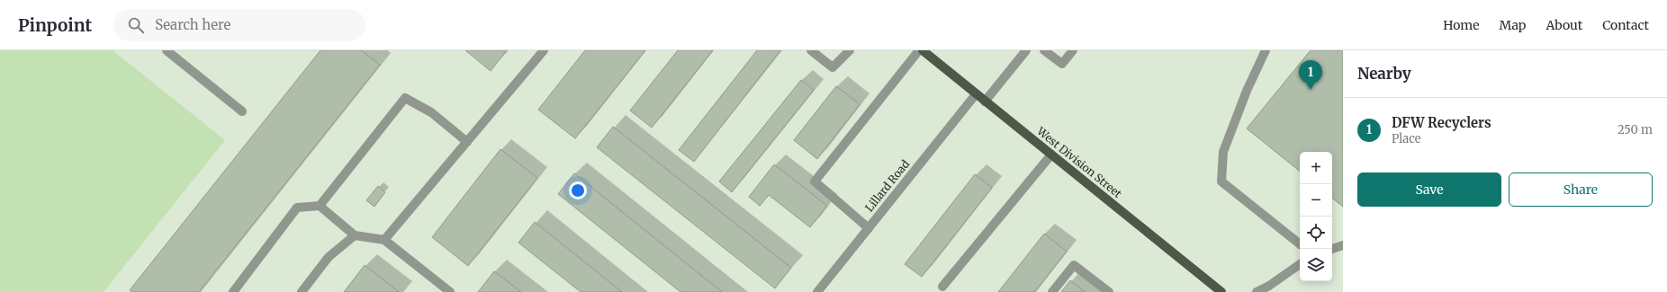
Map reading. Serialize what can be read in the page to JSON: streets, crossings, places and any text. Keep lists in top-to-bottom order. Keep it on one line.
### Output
{"streets":{"main road":["West Division Street"],"street":["Lillard Road"]},"crossings":[["West Division Street","Lillard Road"]],"page":{"header":"Pinpoint","search":"Search here","nav":["Home","Map","About","Contact"],"heading":"Nearby","pins":"1","list":[{"mark":"1","name":"DFW Recyclers","note":"Place","value":"250 m"}],"map_buttons":["+","−"],"buttons":["Save","Share"]}}
